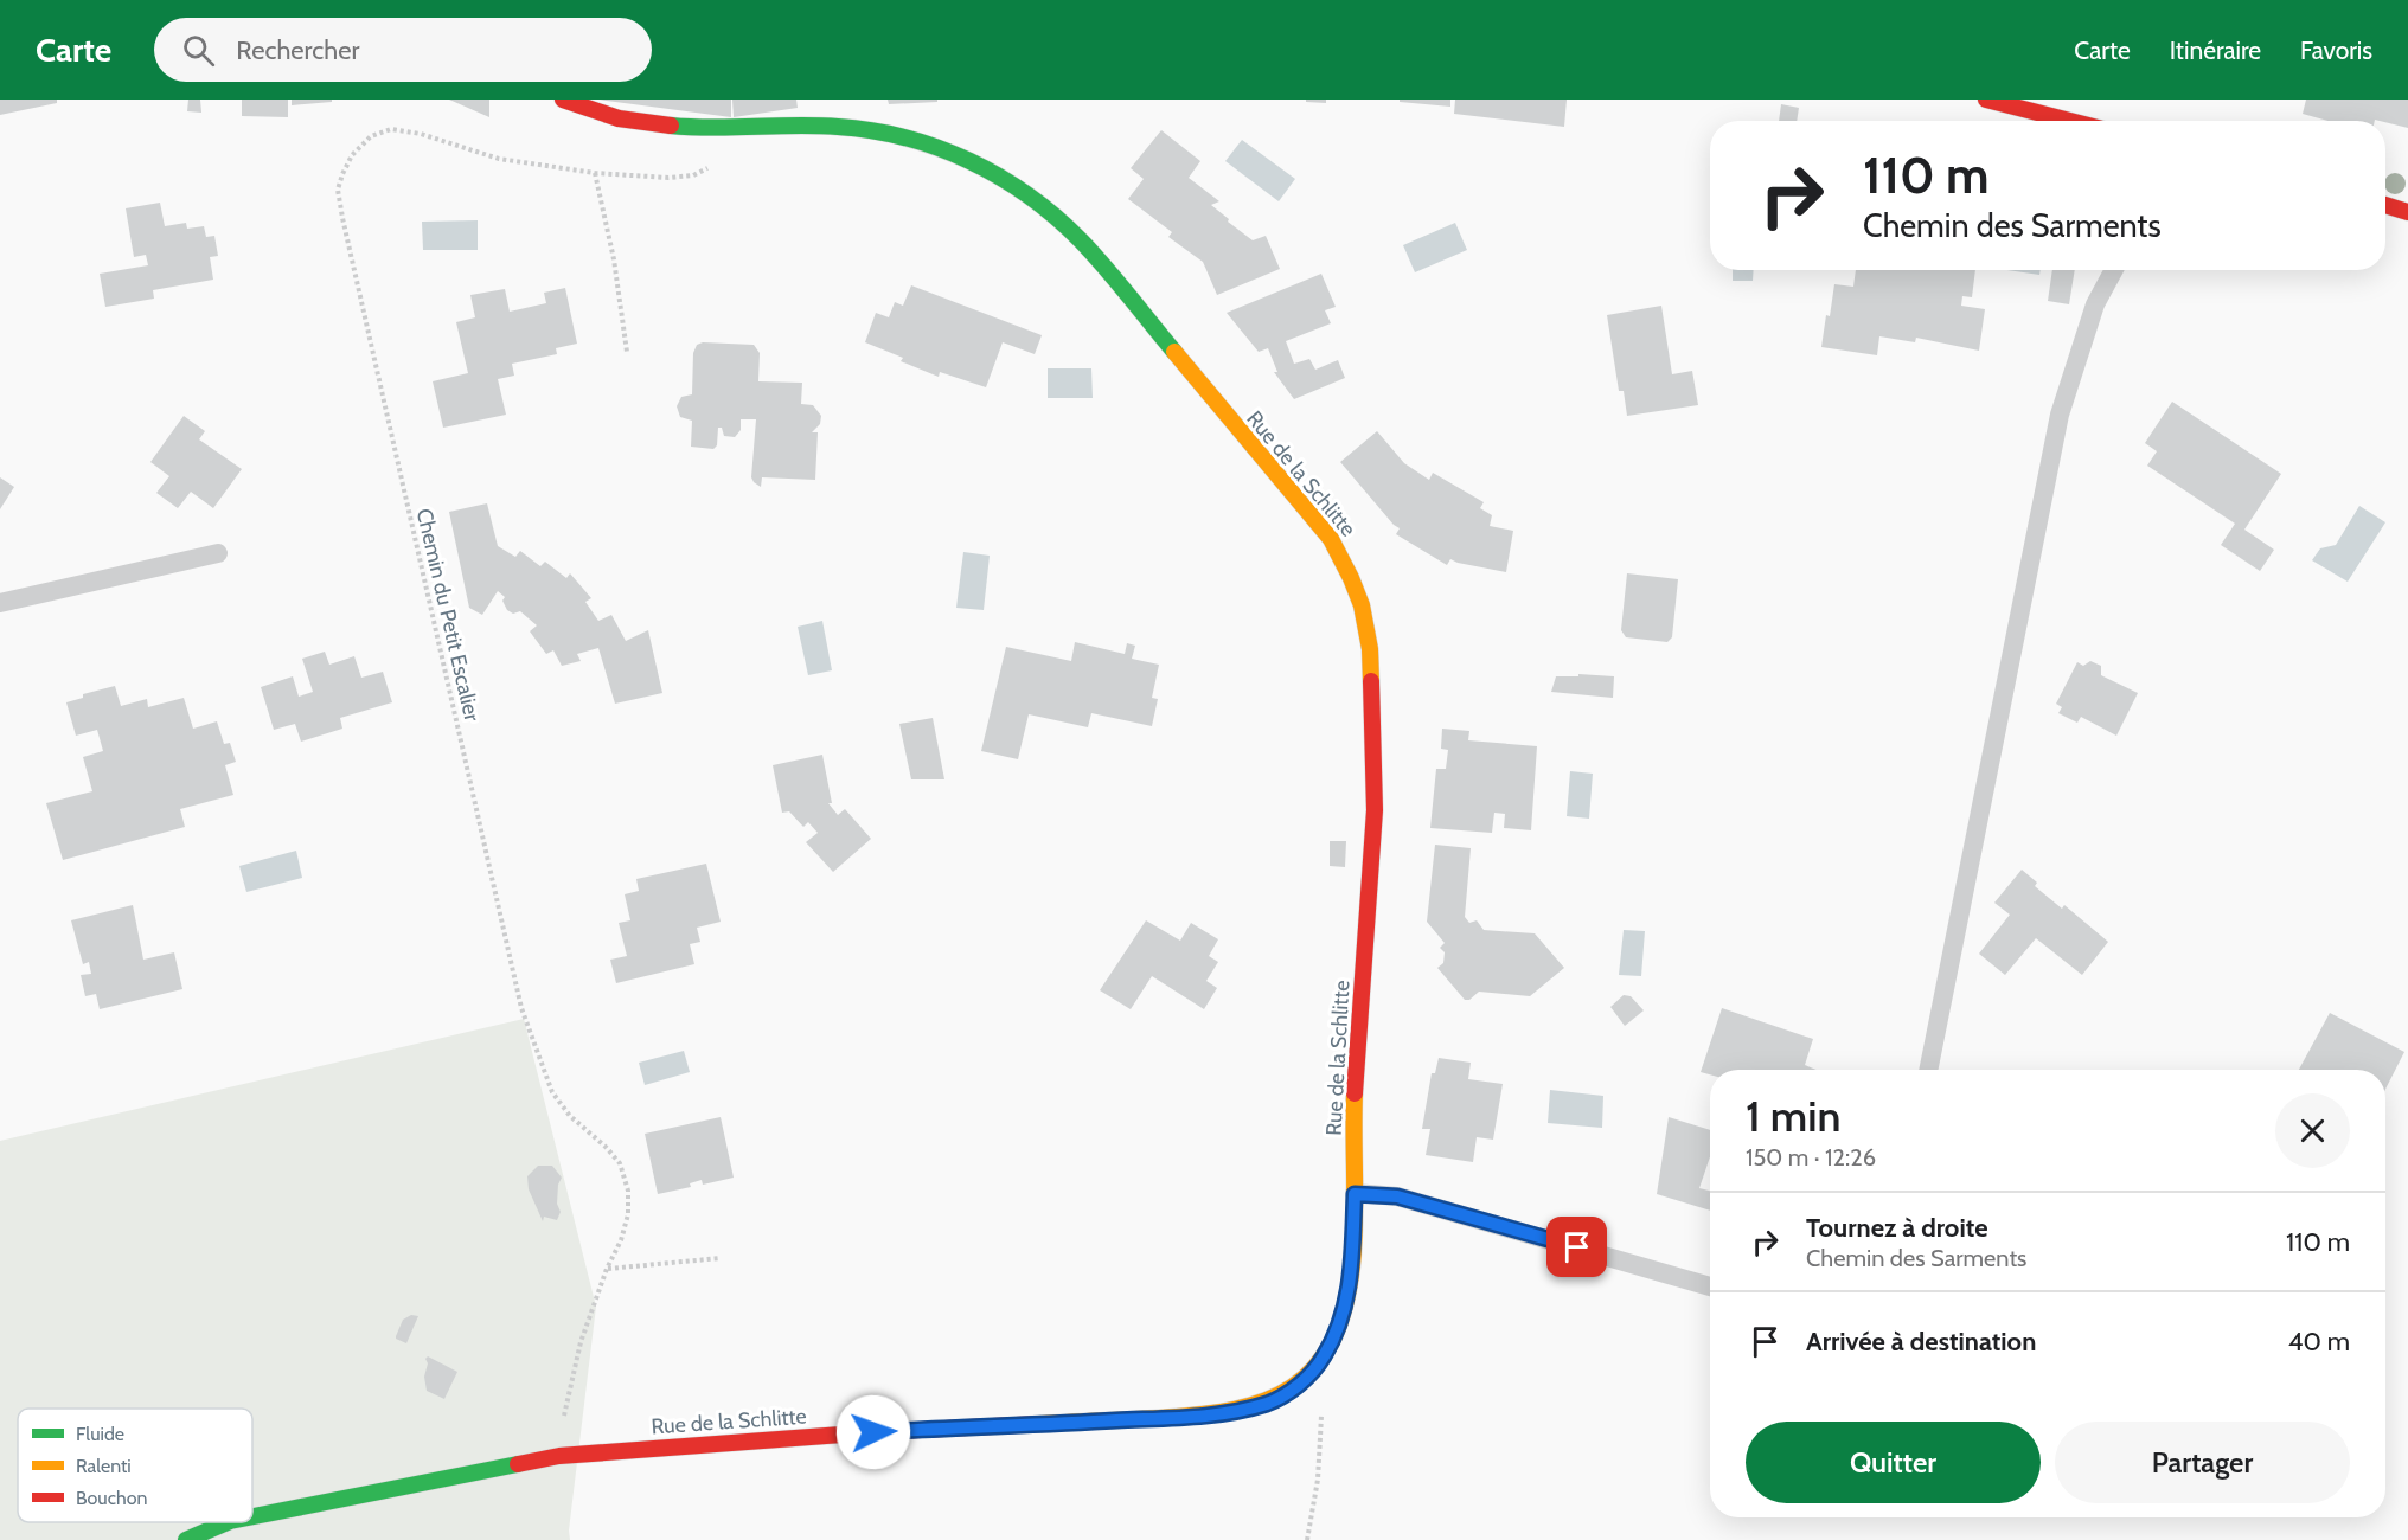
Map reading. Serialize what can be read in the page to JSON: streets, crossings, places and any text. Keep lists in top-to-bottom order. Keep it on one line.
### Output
{"streets":{"street":["Rue de la Schlitte"],"path":["Chemin du Petit Escalier"]},"crossings":[["Rue de la Schlitte","Chemin du Petit Escalier"]],"legend":["Fluide","Ralenti","Bouchon"],"page":{"header":"Carte","search":"Rechercher","nav":["Carte","Itinéraire","Favoris"],"turn":["110 m","Chemin des Sarments"],"heading":["1 min","150 m · 12:26"],"list":[{"name":"Tournez à droite","note":"Chemin des Sarments","value":"110 m"},{"name":"Arrivée à destination","value":"40 m"}],"buttons":["Quitter","Partager"]}}
